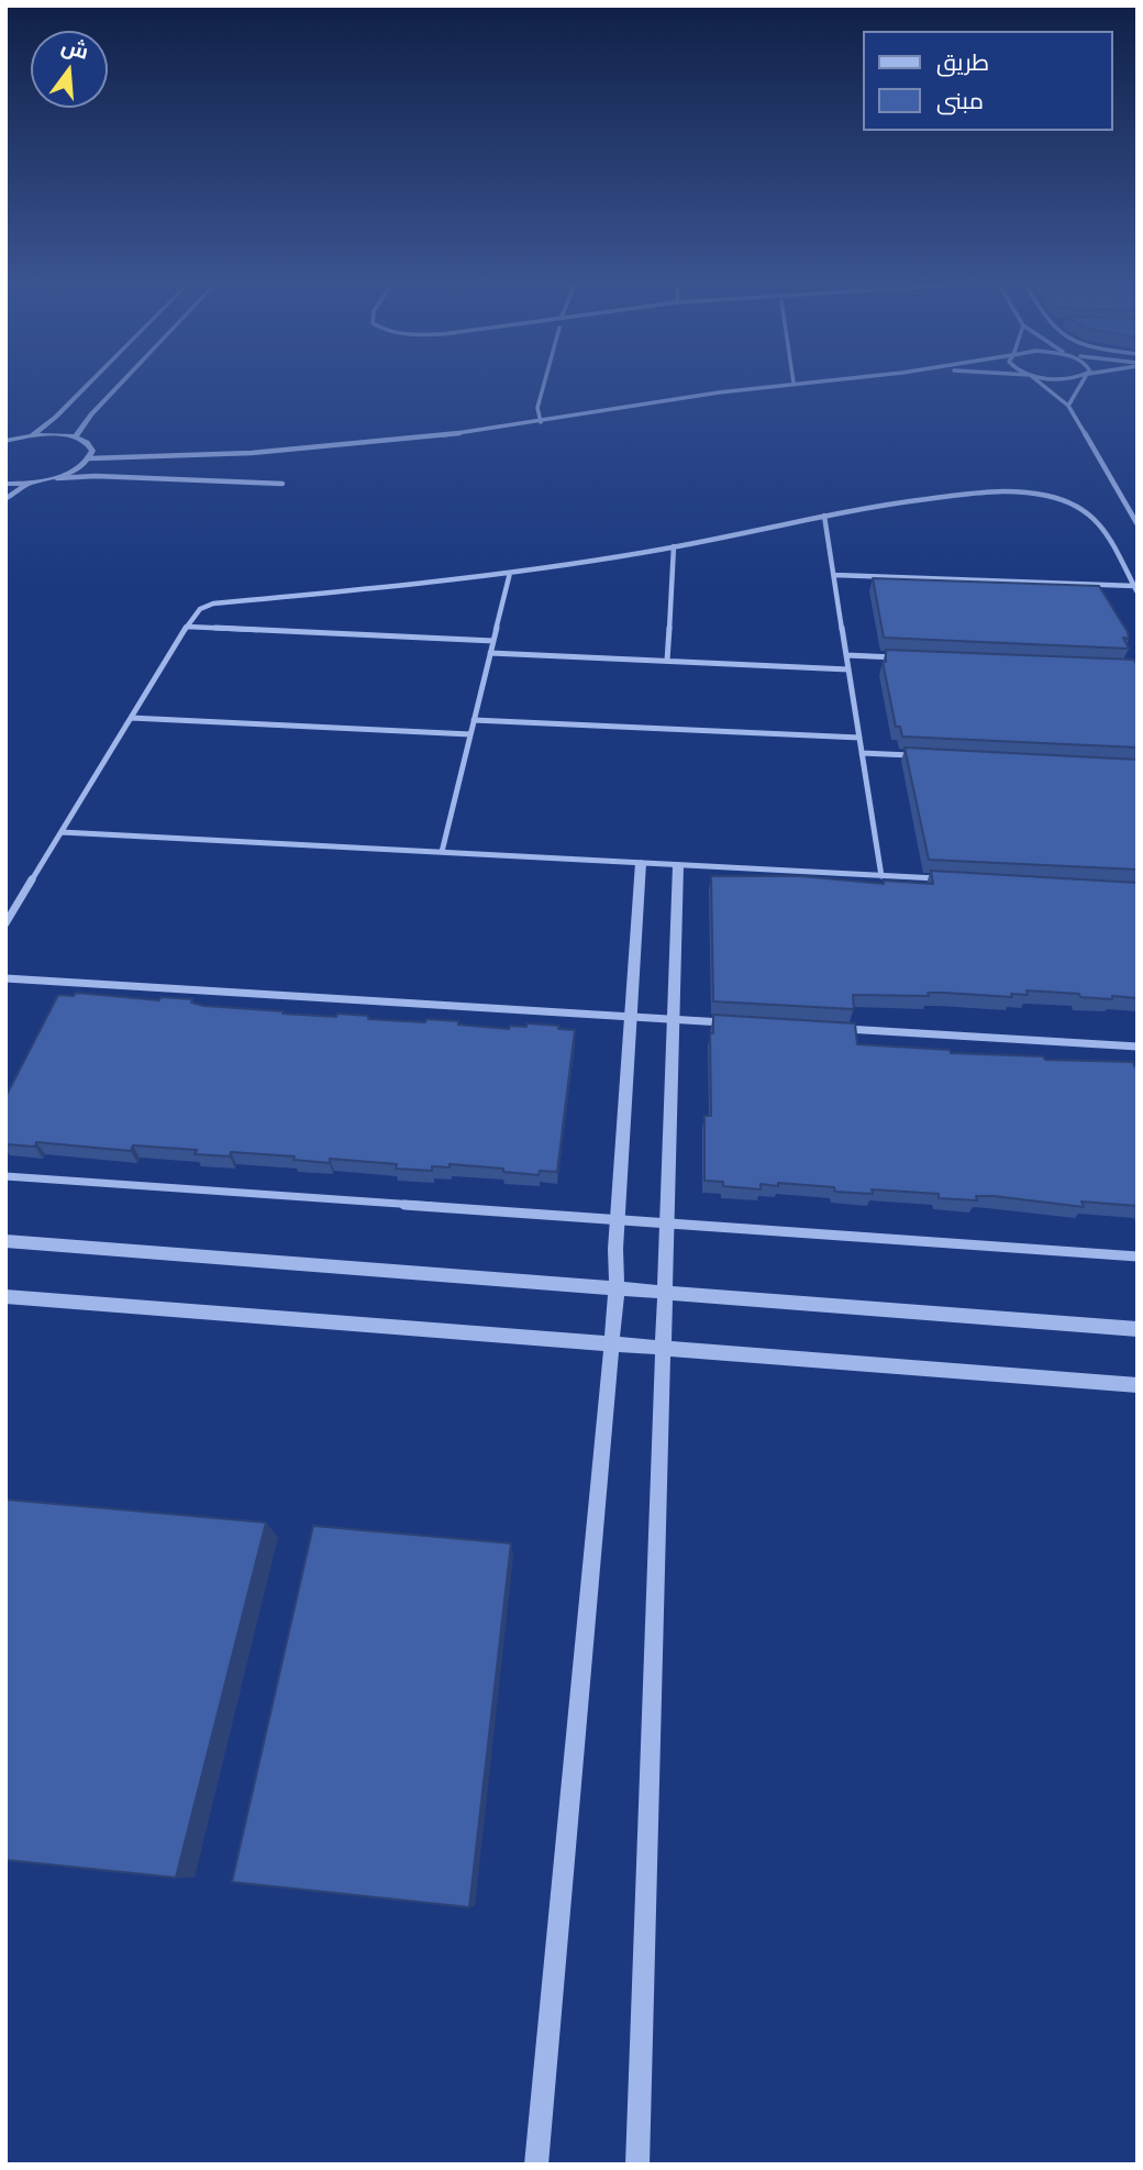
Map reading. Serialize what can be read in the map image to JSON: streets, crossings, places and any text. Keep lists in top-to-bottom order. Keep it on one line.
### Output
{"legend":["طريق","مبنى"],"north":"top"}
